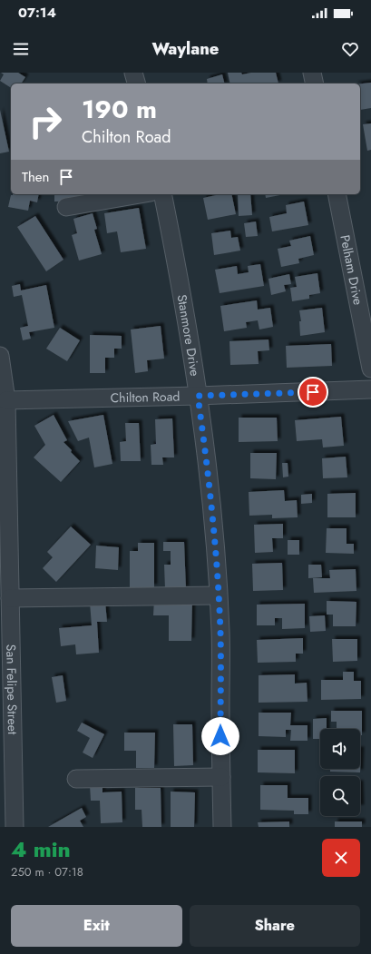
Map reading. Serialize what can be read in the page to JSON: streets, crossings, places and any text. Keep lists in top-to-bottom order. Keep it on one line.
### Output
{"streets":{"street":["Pelham Drive","Stanmore Drive","Chilton Road","San Felipe Street"]},"crossings":[["Stanmore Drive","Chilton Road"],["Chilton Road","San Felipe Street"]],"page":{"status":"07:14","header":"Waylane","turn":["190 m","Chilton Road"],"then":"Then","heading":["4 min","250 m · 07:18"],"buttons":["Exit","Share"]}}
